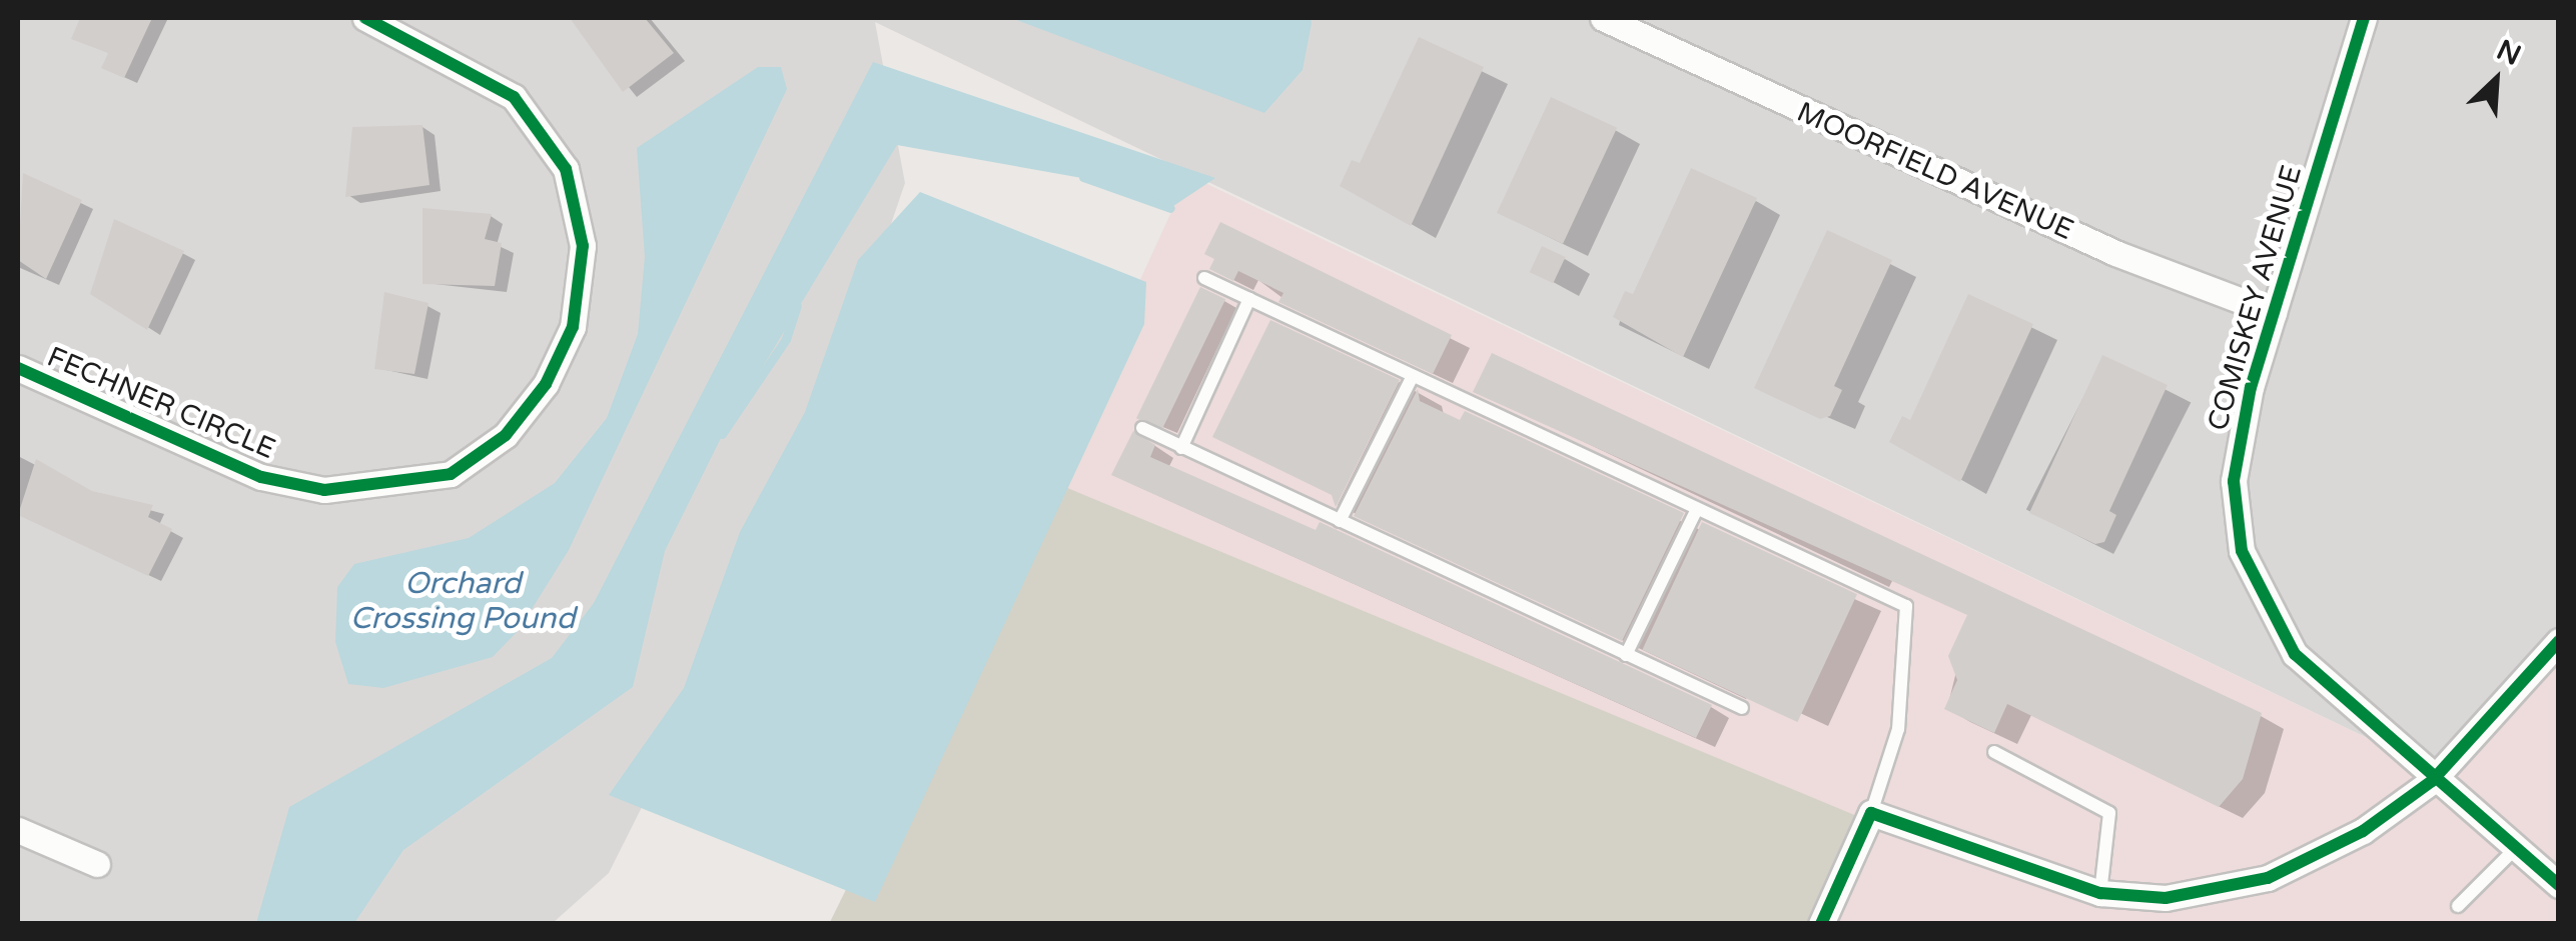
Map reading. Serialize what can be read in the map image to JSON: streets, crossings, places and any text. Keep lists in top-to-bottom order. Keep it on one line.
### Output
{"streets":{"street":["MOORFIELD AVENUE","COMISKEY AVENUE","FECHNER CIRCLE"]},"crossings":[["MOORFIELD AVENUE","COMISKEY AVENUE"]],"water":["Orchard Crossing Pound"],"north":"top right"}
